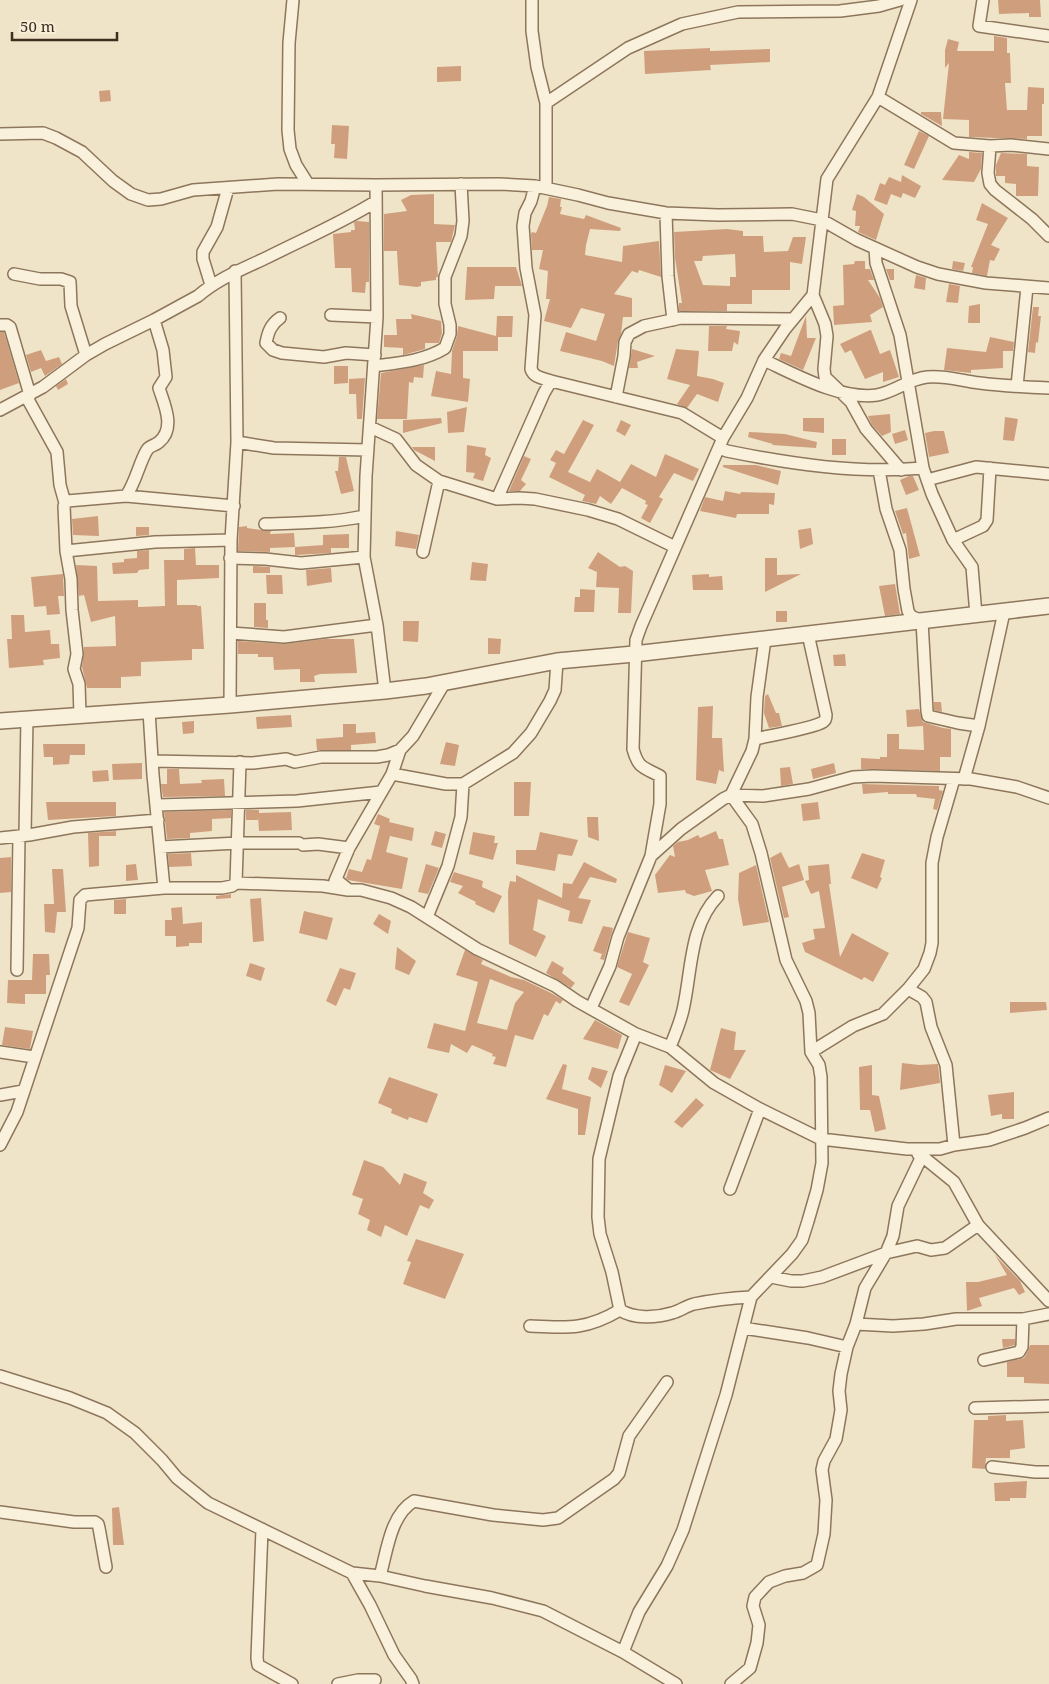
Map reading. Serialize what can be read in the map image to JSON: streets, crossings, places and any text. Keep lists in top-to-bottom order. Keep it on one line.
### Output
{"scale_bar":"50 m"}
